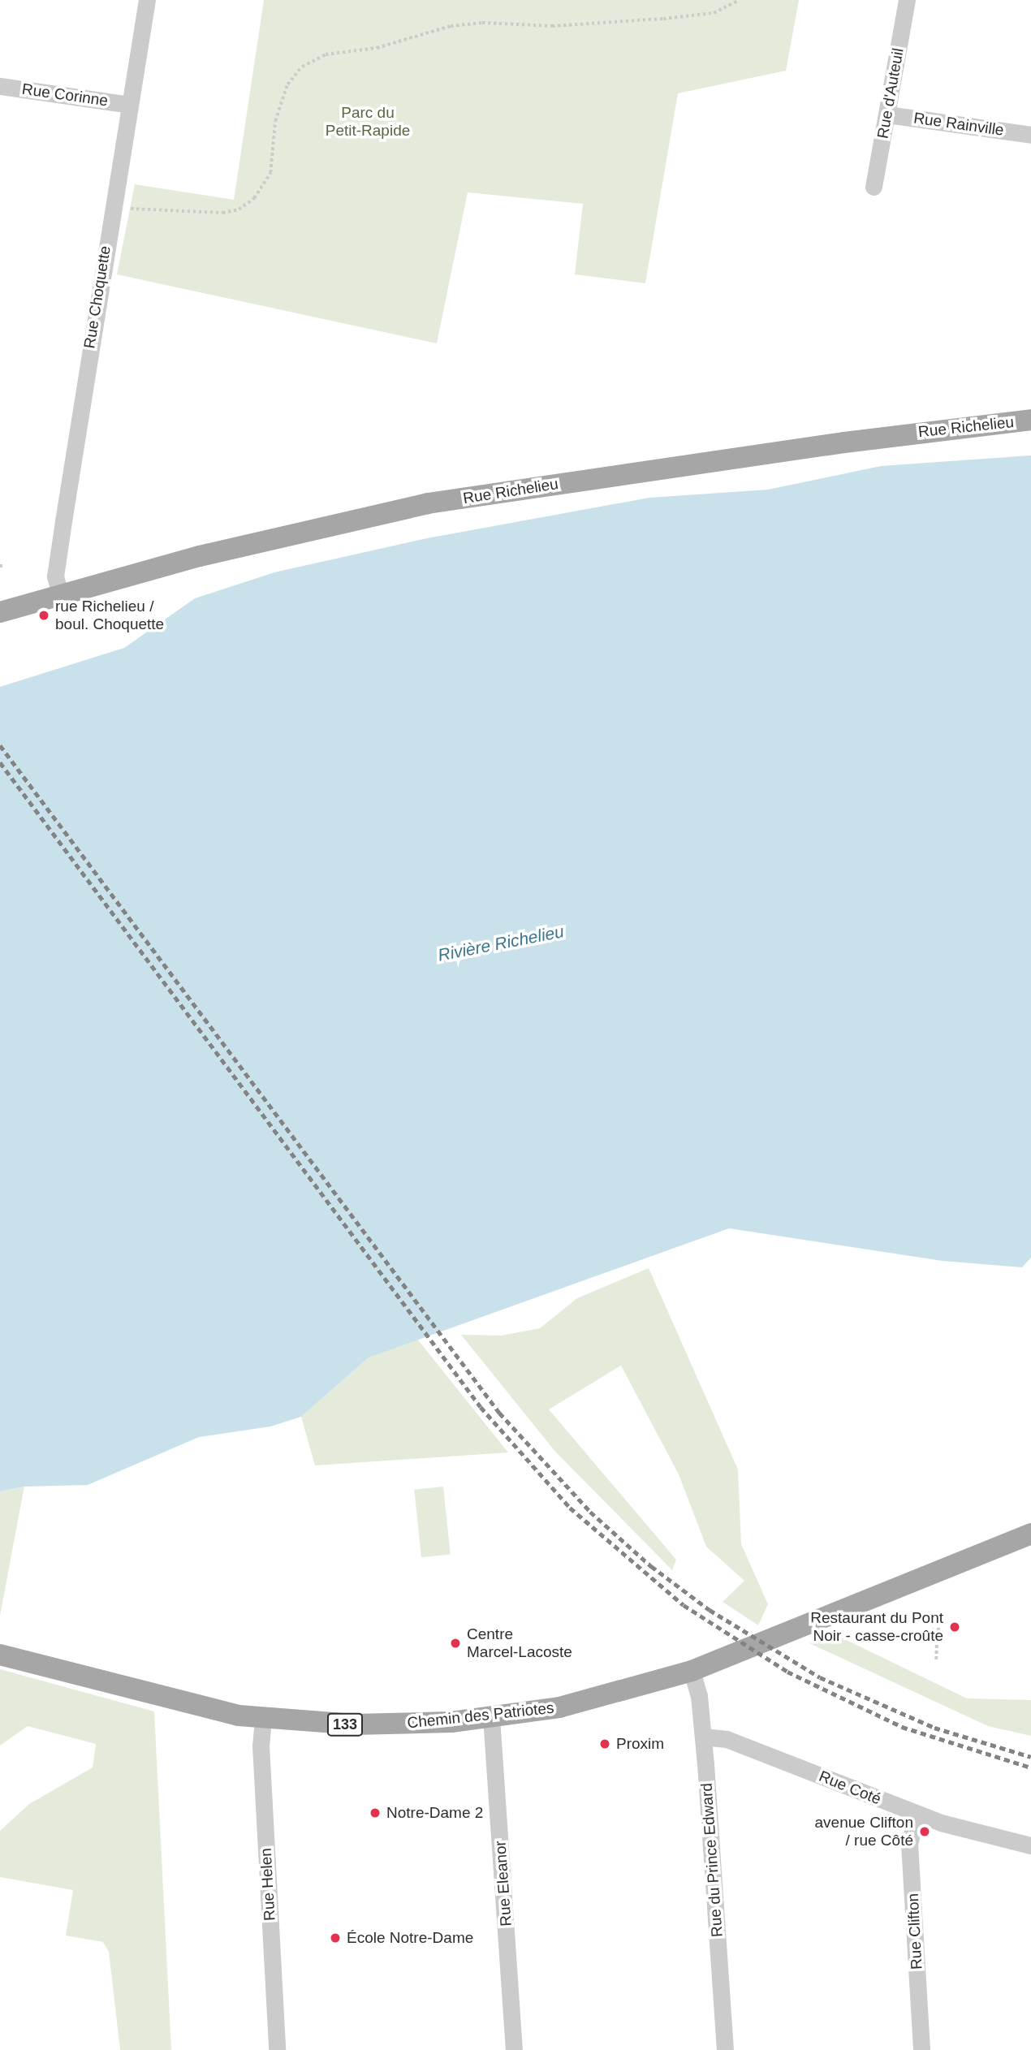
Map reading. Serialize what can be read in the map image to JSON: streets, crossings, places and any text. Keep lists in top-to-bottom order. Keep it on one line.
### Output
{"streets":{"main road":["Rue Richelieu","Chemin des Patriotes","133"],"street":["Rue d'Auteuil","Rue Corinne","Rue Rainville","Rue Choquette","Rue Coté","Rue du Prince Edward","Rue Eleanor","Rue Helen","Rue Clifton"]},"crossings":[["Rue d'Auteuil","Rue Rainville"],["Rue Corinne","Rue Choquette"],["Rue Choquette","Rue Richelieu"],["Chemin des Patriotes","133"],["Chemin des Patriotes","Rue du Prince Edward"],["Chemin des Patriotes","Rue Eleanor"],["Chemin des Patriotes","Rue Helen"],["133","Rue du Prince Edward"],["Rue Coté","Rue du Prince Edward"],["Rue Coté","Rue Clifton"]],"water":["Rivière Richelieu"],"parks":["Parc du Petit-Rapide"],"places":["rue Richelieu / boul. Choquette","Restaurant du Pont Noir - casse-croûte","Centre Marcel-Lacoste","Proxim","Notre-Dame 2","avenue Clifton / rue Côté","École Notre-Dame"]}
